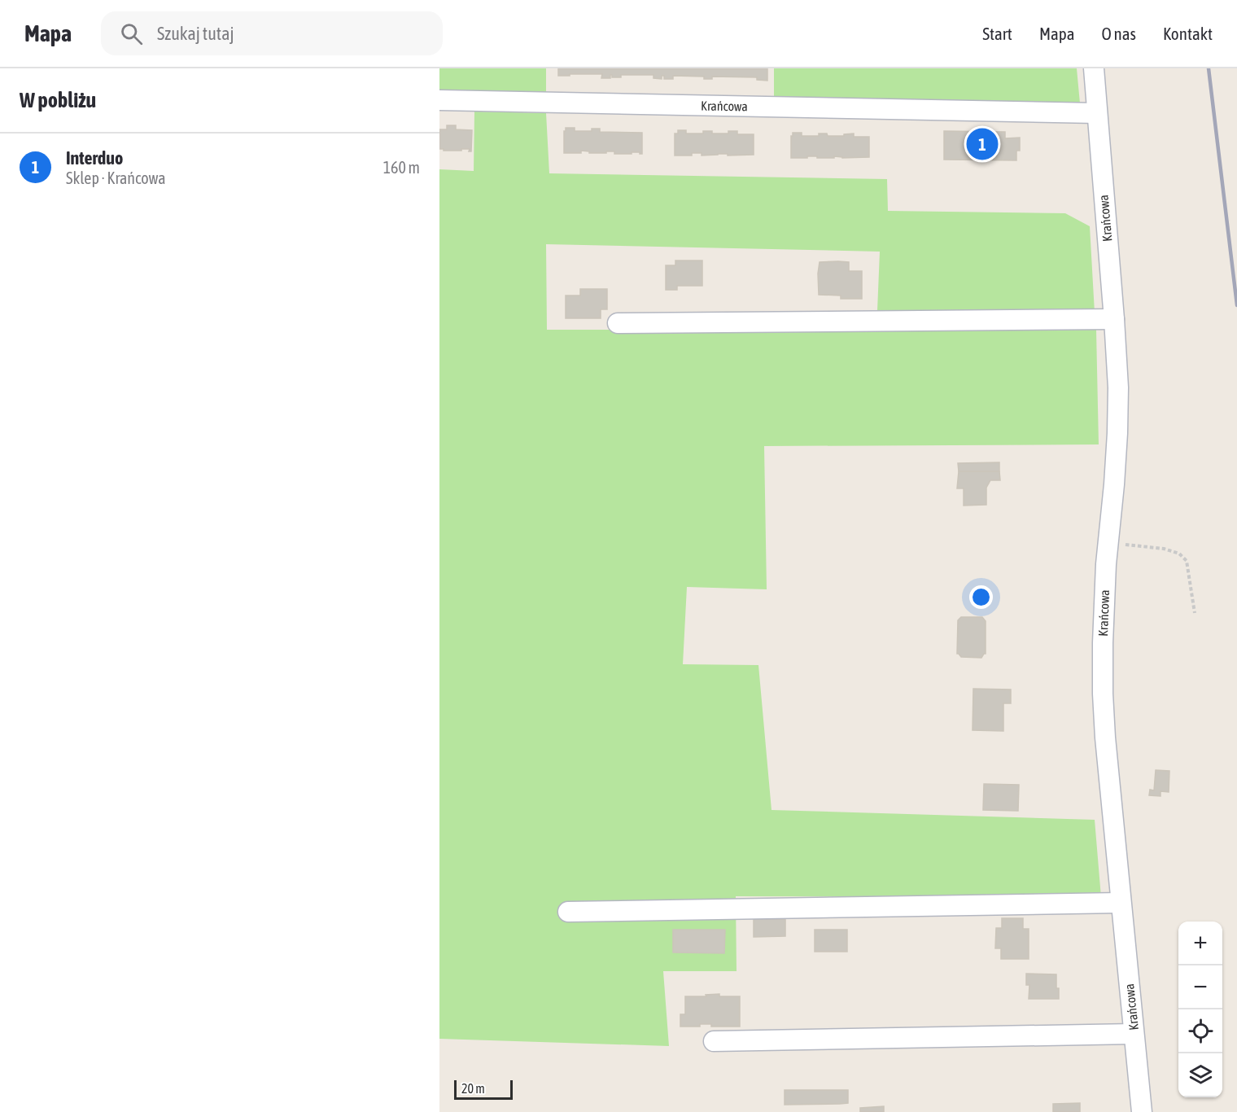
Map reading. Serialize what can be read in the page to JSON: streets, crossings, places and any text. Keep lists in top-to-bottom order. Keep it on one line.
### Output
{"streets":{"street":["Krańcowa"]},"scale_bar":"20 m","page":{"header":"Mapa","search":"Szukaj tutaj","nav":["Start","Mapa","O nas","Kontakt"],"heading":"W pobliżu","pins":"1","list":[{"mark":"1","name":"Interduo","note":"Sklep · Krańcowa","value":"160 m"}],"map_buttons":["+","−"],"scale":"20 m"}}
